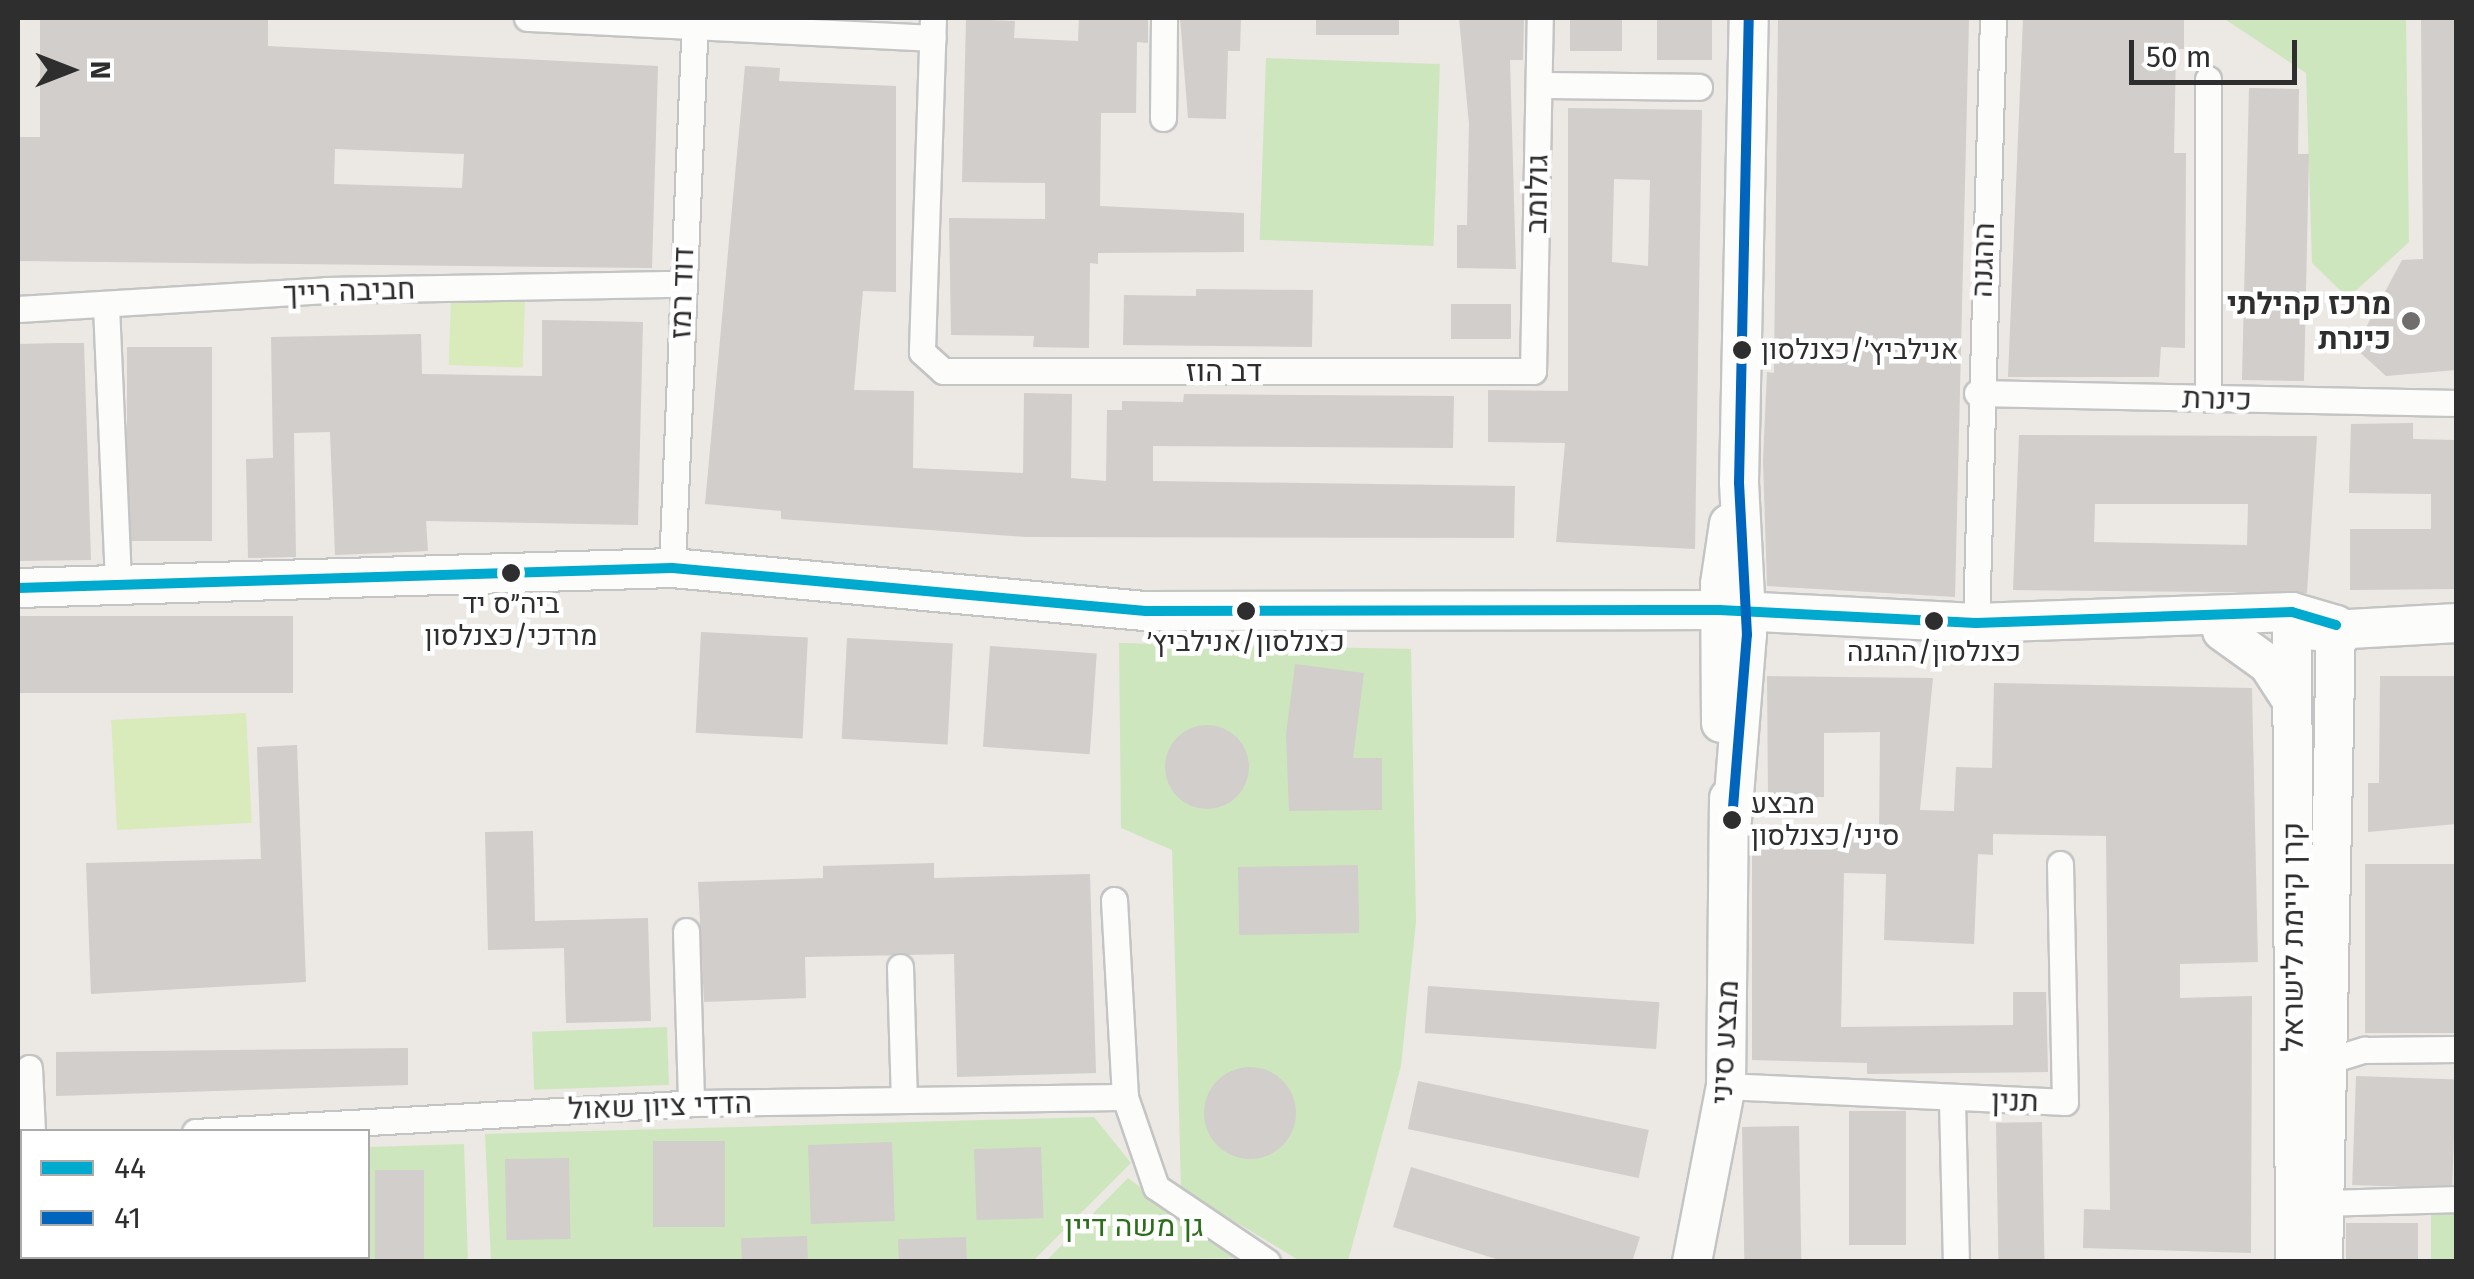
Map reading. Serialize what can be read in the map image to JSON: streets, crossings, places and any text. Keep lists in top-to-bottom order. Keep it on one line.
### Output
{"streets":{"street":["גולומב","ההגנה","חביבה רייך","דוד רמז","דב הוז","כינרת","קרן קיימת לישראל","מבצע סיני","תנין","הדדי ציון שאול"]},"crossings":[["גולומב","דב הוז"],["ההגנה","כינרת"],["חביבה רייך","דוד רמז"],["מבצע סיני","תנין"]],"parks":["גן משה דיין"],"places":["מרכז קהילתי כינרת","אנילביץ׳/כצנלסון","ביה״ס יד מרדכי/כצנלסון","כצנלסון/אנילביץ׳","כצנלסון/ההגנה","מבצע סיני/כצנלסון"],"lines":["transit line 41","transit line 44"],"legend":["44","41"],"scale_bar":"50 m","north":"right"}
